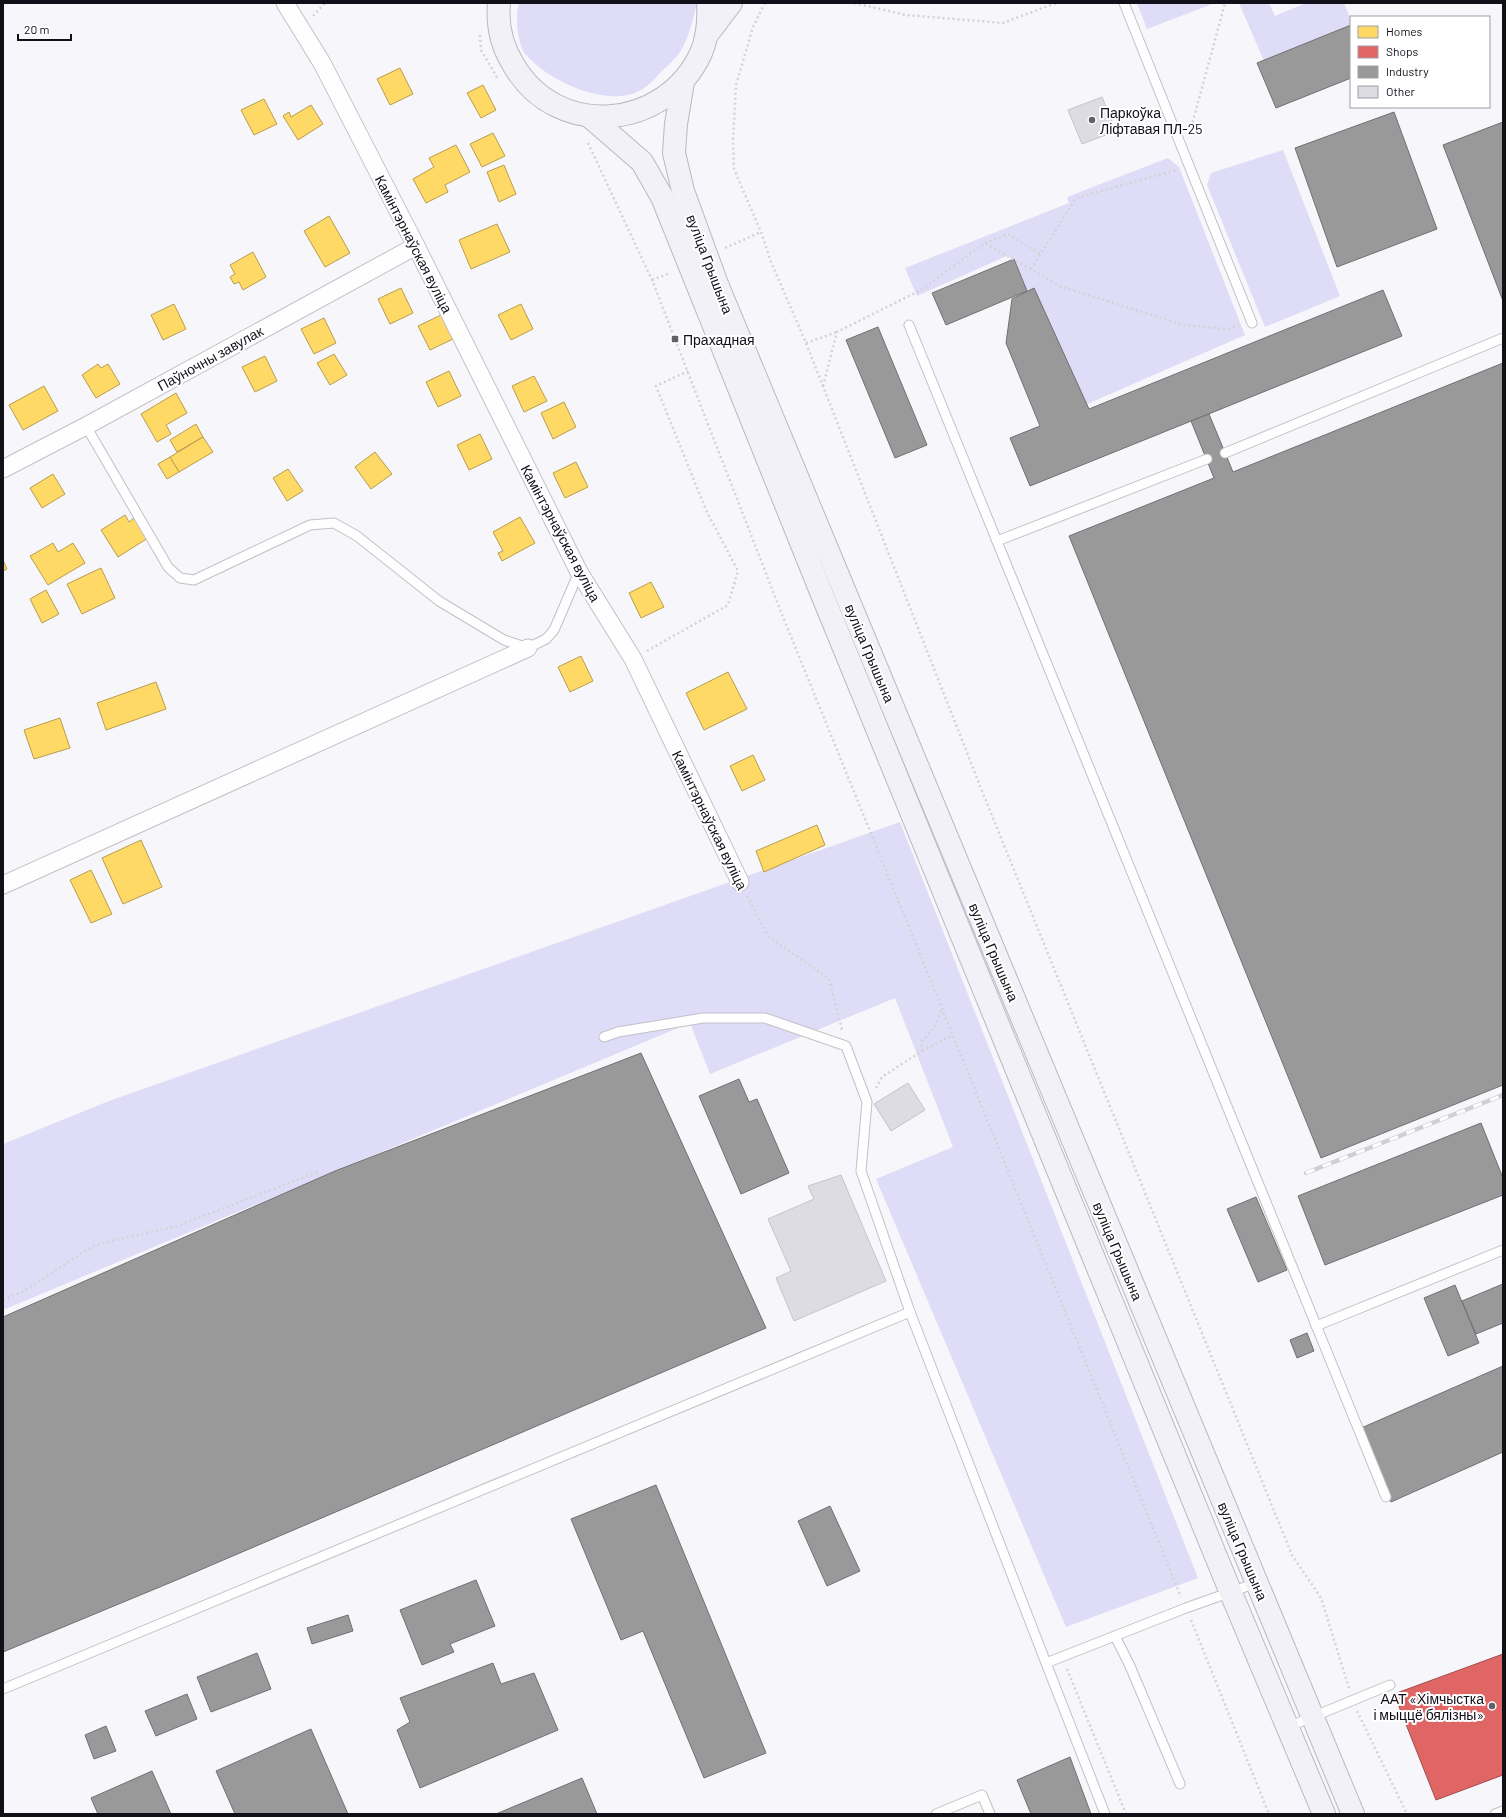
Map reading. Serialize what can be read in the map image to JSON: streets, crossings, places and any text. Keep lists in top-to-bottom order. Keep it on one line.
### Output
{"streets":{"main road":["вуліца Грышына"],"street":["Камінтэрнаўская вуліца","Паўночны завулак"]},"crossings":[["Камінтэрнаўская вуліца","Паўночны завулак"]],"places":{"other":["Паркоўка Ліфтавая ПЛ-25","ААТ «Хімчыстка і мыццё бялізны»"],"transit":["Прахадная"]},"legend":["Homes","Shops","Industry","Other"],"scale_bar":"20 m"}
